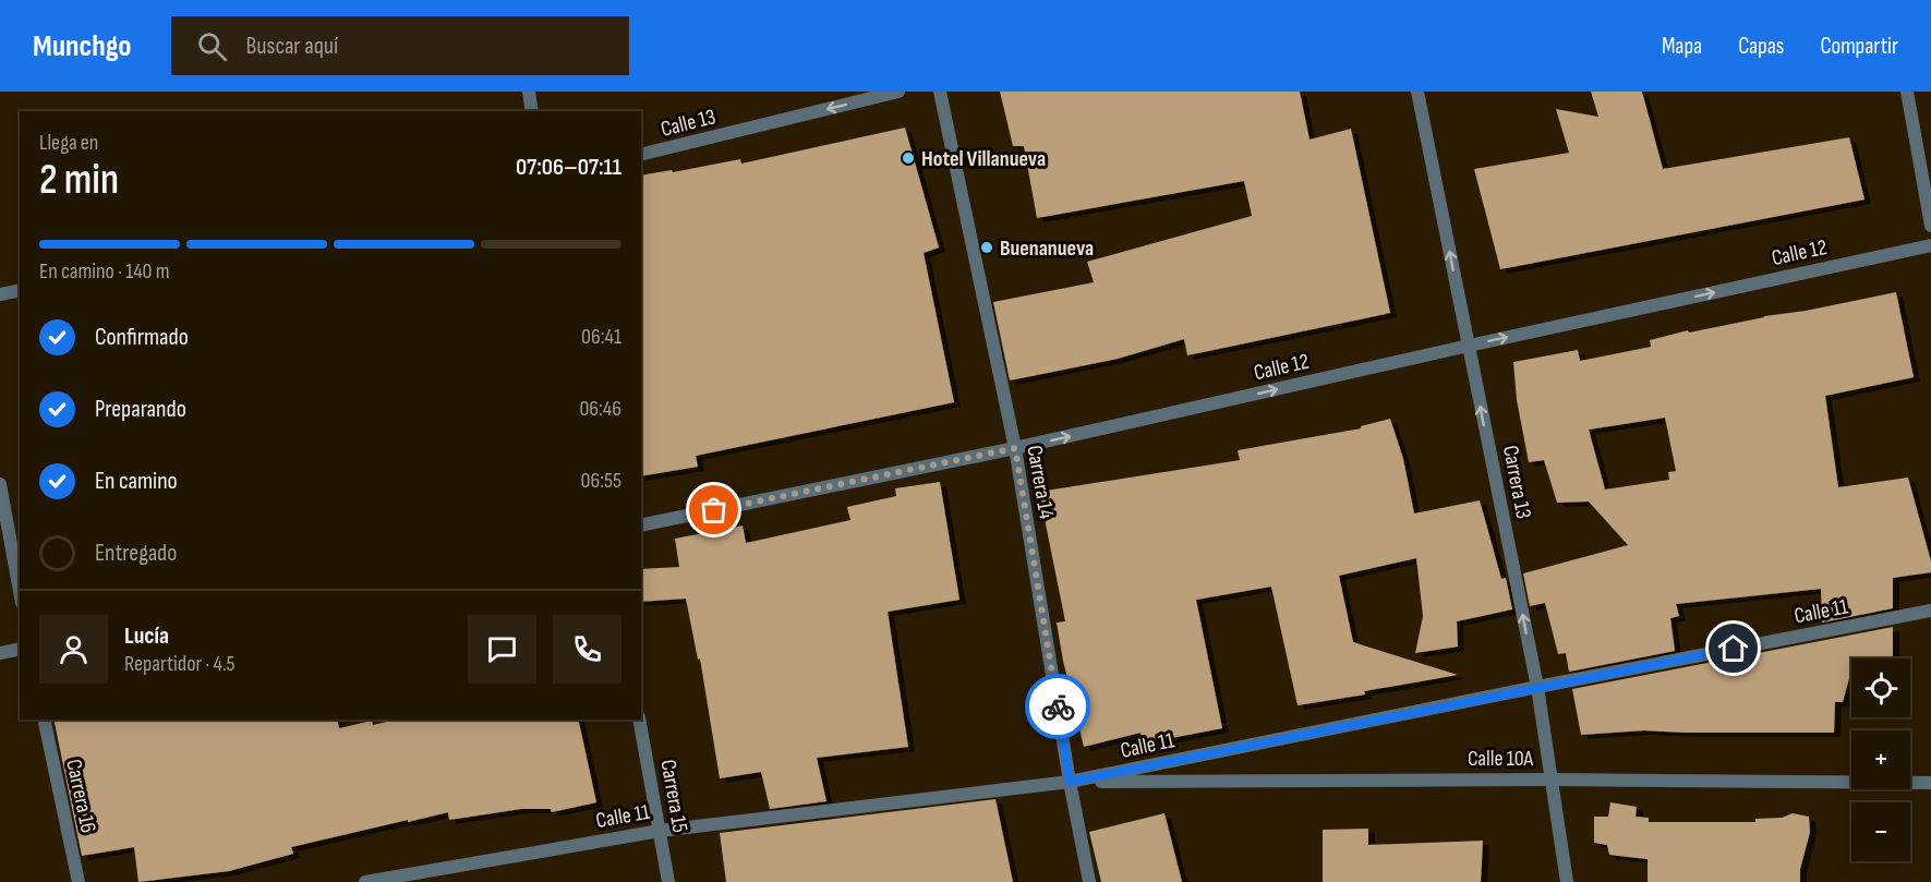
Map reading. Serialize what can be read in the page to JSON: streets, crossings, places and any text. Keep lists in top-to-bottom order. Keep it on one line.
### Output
{"streets":{"street":["Calle 13","Calle 12","Carrera 14","Carrera 13","Calle 11","Calle 10A","Carrera 16","Carrera 15"]},"crossings":[["Calle 12","Carrera 14"],["Calle 12","Carrera 13"],["Carrera 14","Calle 11"],["Carrera 14","Calle 10A"],["Carrera 13","Calle 11"],["Carrera 13","Calle 10A"],["Calle 11","Calle 10A"],["Calle 11","Carrera 15"]],"one_way":["Calle 13","Calle 12","Carrera 13"],"places":["Hotel Villanueva","Buenanueva"],"page":{"header":"Munchgo","search":"Buscar aquí","nav":["Mapa","Capas","Compartir"],"heading":["2 min","Llega en","07:06–07:11"],"panel":["Lucía","Repartidor · 4.5"],"bar":"En camino · 140 m","list":[["Confirmado","06:41"],["Preparando","06:46"],["En camino","06:55"],"Entregado"],"map_buttons":["+","−"]}}
